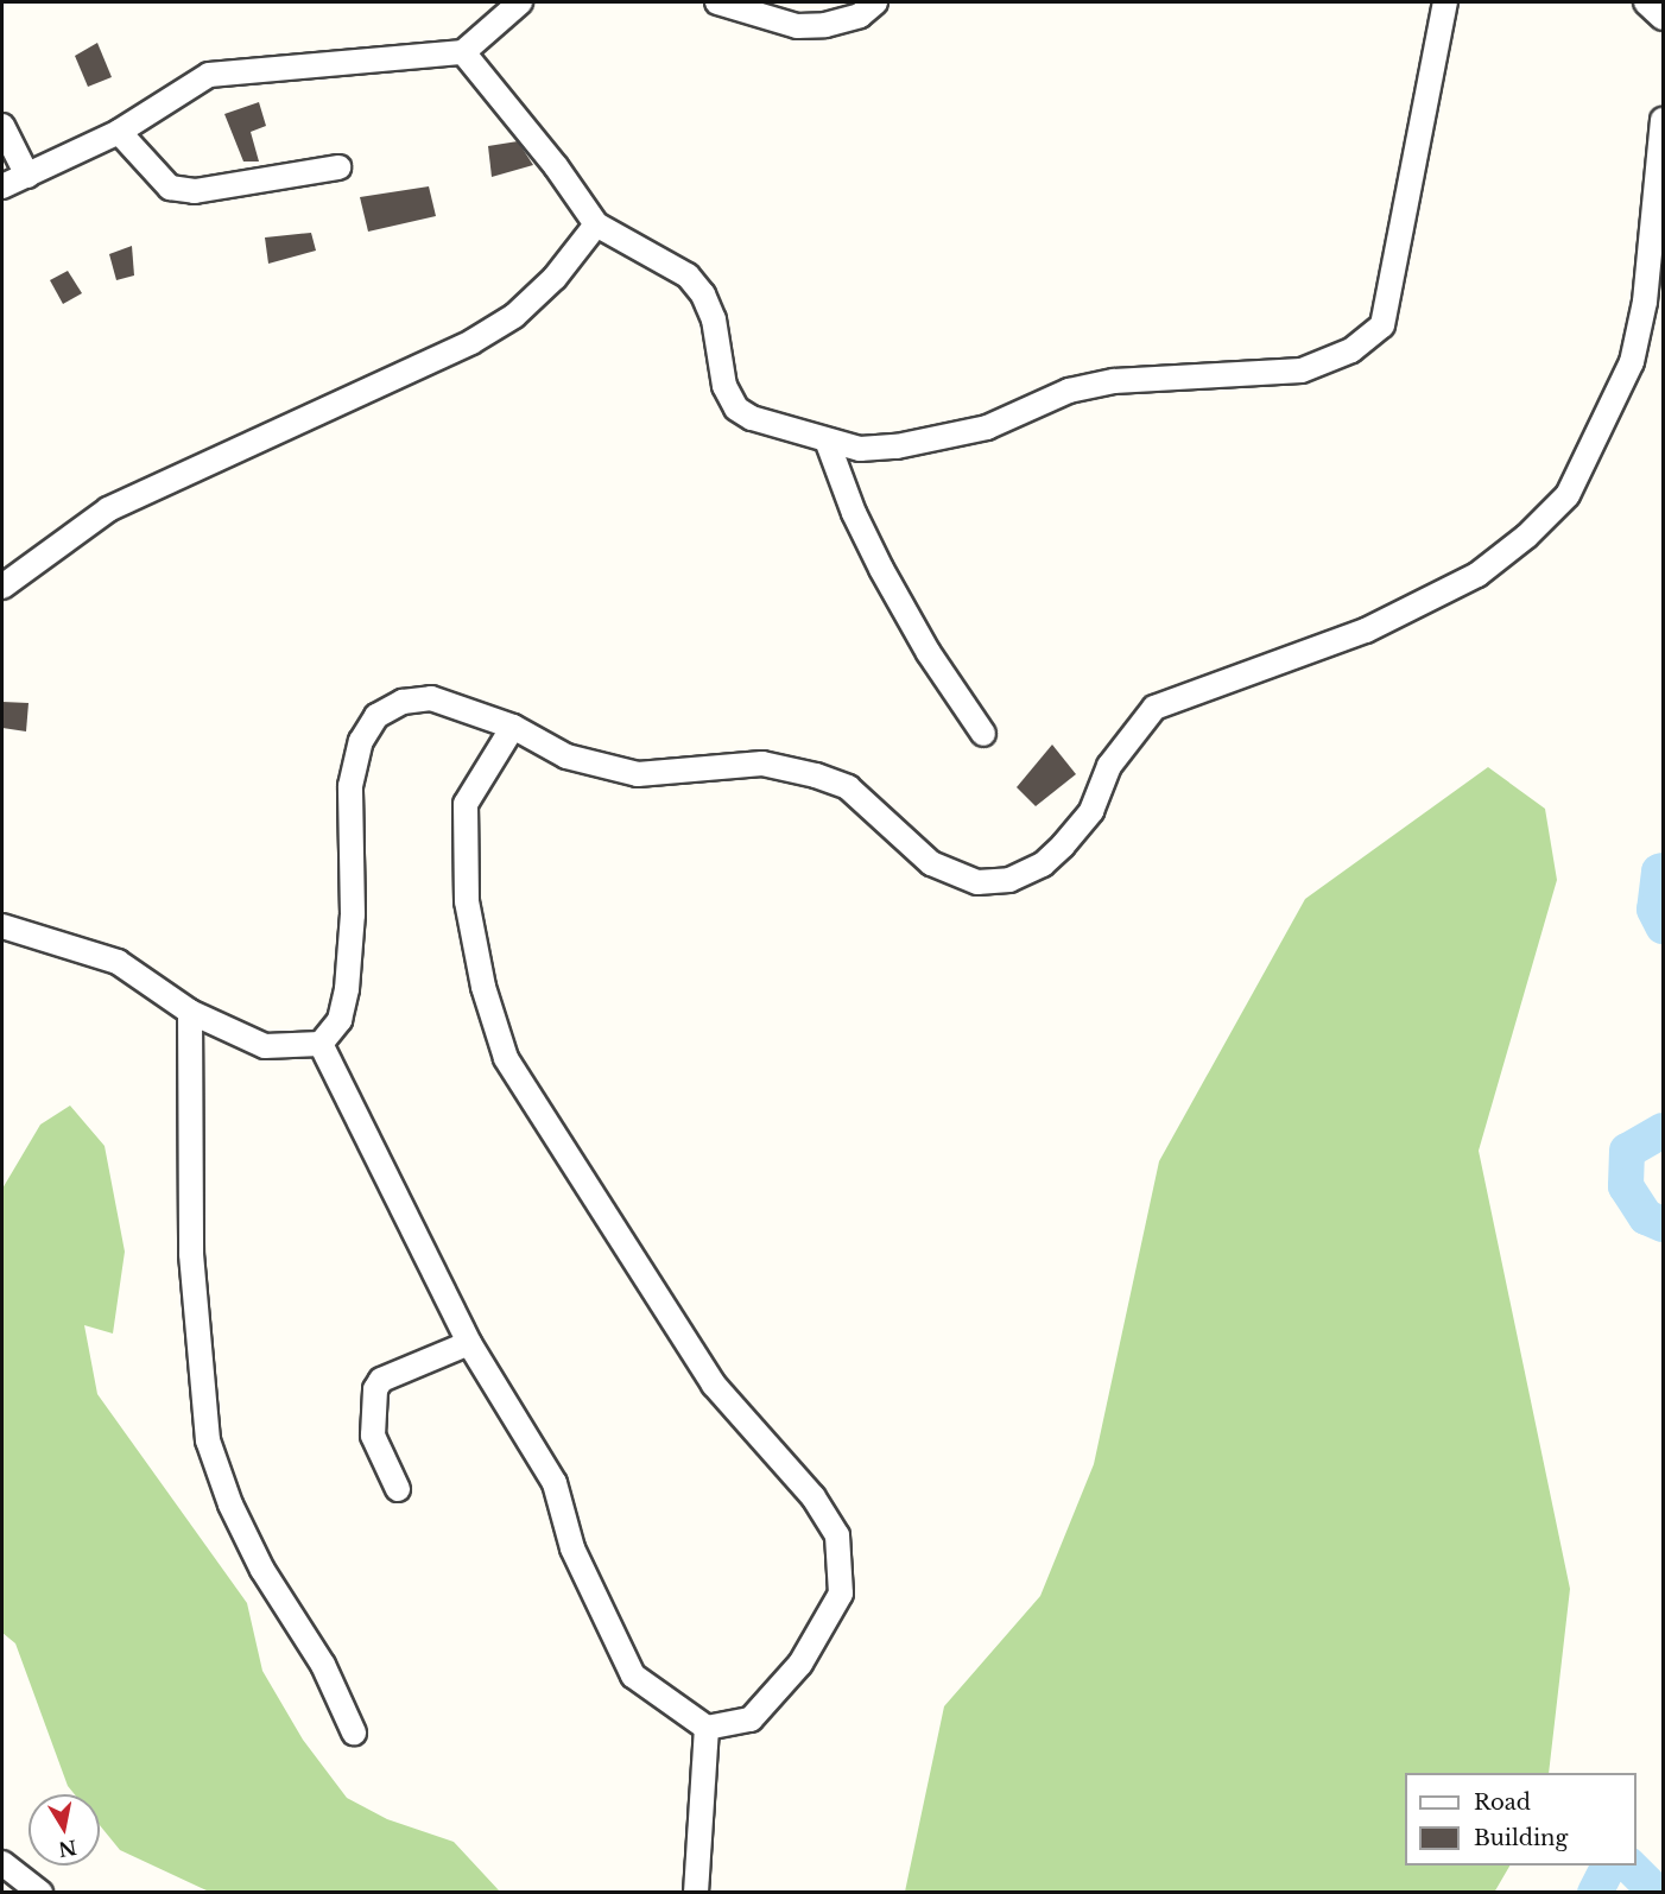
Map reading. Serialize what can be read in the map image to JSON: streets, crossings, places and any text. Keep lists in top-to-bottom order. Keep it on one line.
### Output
{"legend":["Road","Building"],"north":"bottom"}
